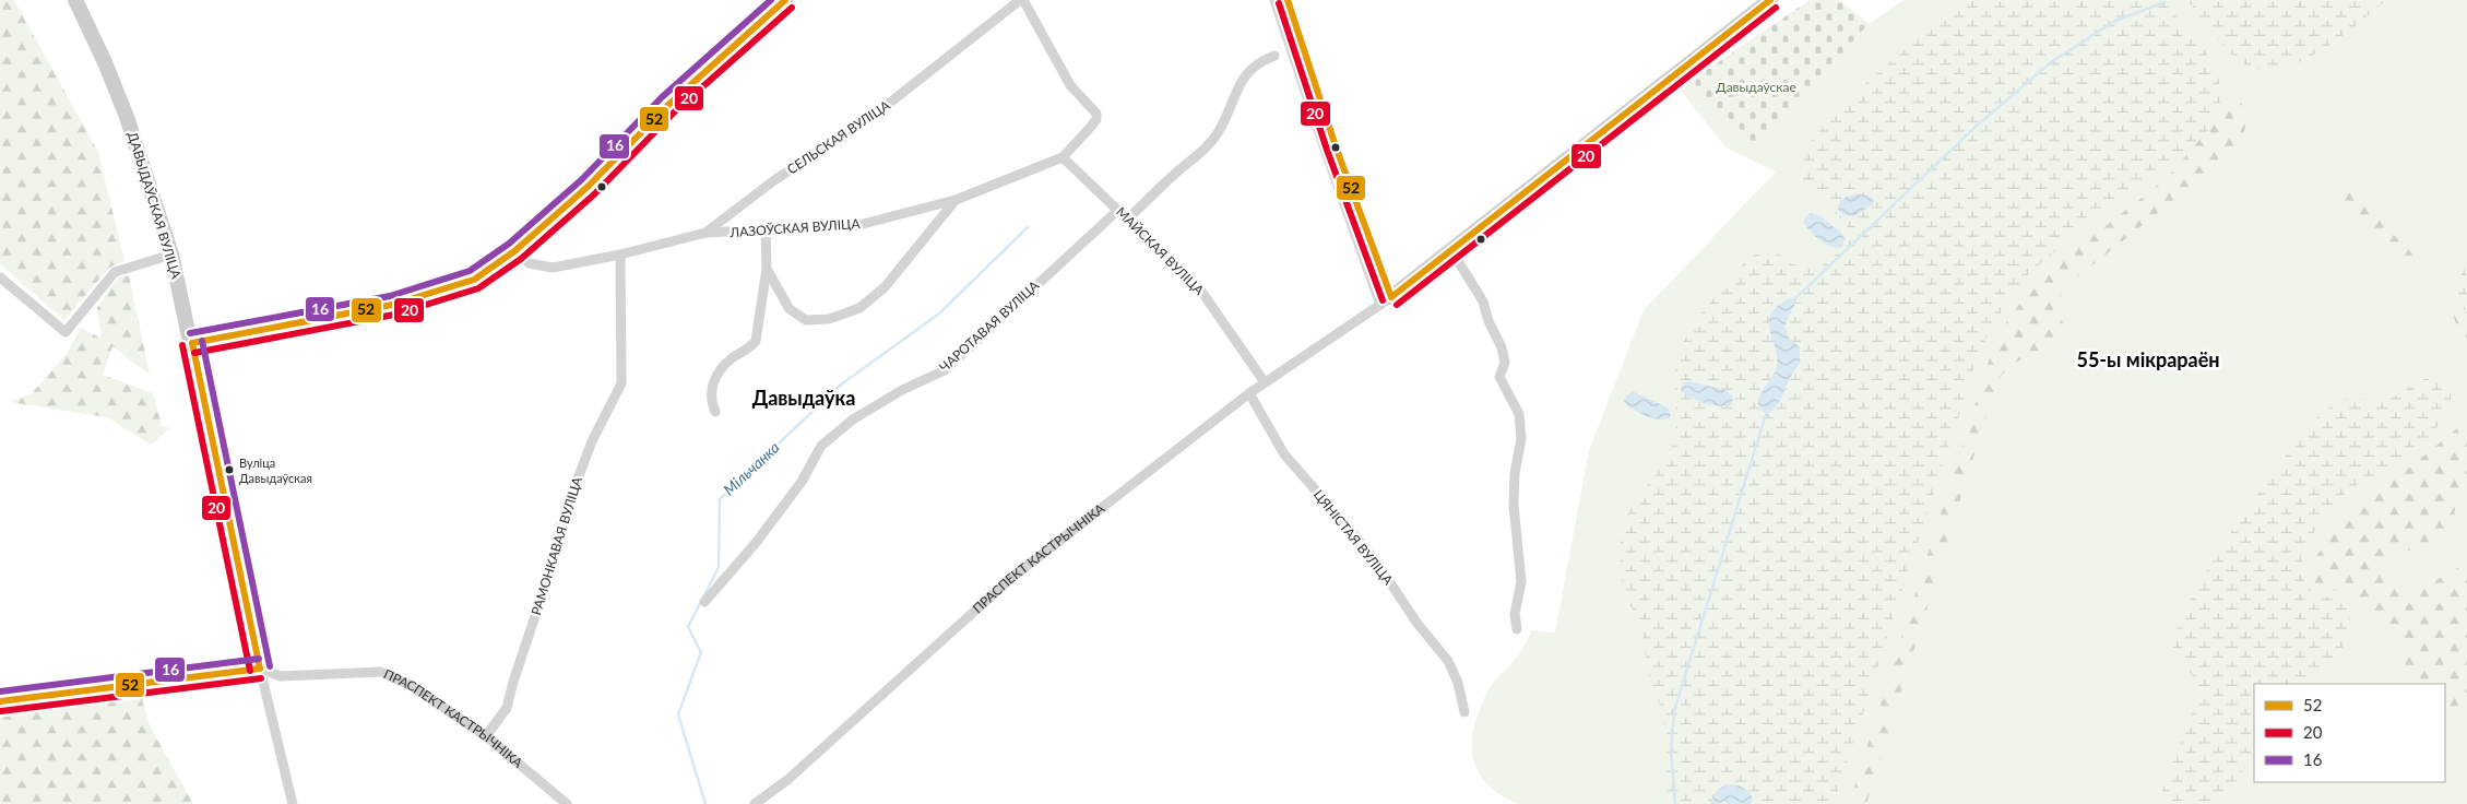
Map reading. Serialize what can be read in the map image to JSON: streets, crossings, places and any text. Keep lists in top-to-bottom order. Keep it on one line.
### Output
{"streets":{"street":["СЕЛЬСКАЯ ВУЛІЦА","ДАВЫДАЎСКАЯ ВУЛІЦА","ЛАЗОЎСКАЯ ВУЛІЦА","МАЙСКАЯ ВУЛІЦА","ЧАРОТАВАЯ ВУЛІЦА","ЦЯНІСТАЯ ВУЛІЦА","РАМОНКАВАЯ ВУЛІЦА","ПРАСПЕКТ КАСТРЫЧНІКА"]},"crossings":[["СЕЛЬСКАЯ ВУЛІЦА","ЛАЗОЎСКАЯ ВУЛІЦА"],["ДАВЫДАЎСКАЯ ВУЛІЦА","ПРАСПЕКТ КАСТРЫЧНІКА"],["ЛАЗОЎСКАЯ ВУЛІЦА","МАЙСКАЯ ВУЛІЦА"],["ЛАЗОЎСКАЯ ВУЛІЦА","РАМОНКАВАЯ ВУЛІЦА"],["МАЙСКАЯ ВУЛІЦА","ЧАРОТАВАЯ ВУЛІЦА"],["МАЙСКАЯ ВУЛІЦА","ПРАСПЕКТ КАСТРЫЧНІКА"],["ЦЯНІСТАЯ ВУЛІЦА","ПРАСПЕКТ КАСТРЫЧНІКА"],["РАМОНКАВАЯ ВУЛІЦА","ПРАСПЕКТ КАСТРЫЧНІКА"]],"districts":["55-ы мікрараён","Давыдаўка"],"water":["Мільчанка"],"parks":["Давыдаўскае"],"places":["Вуліца Давыдаўская"],"lines":["transit line 52","transit line 16","transit line 20"],"legend":["52","20","16"]}
